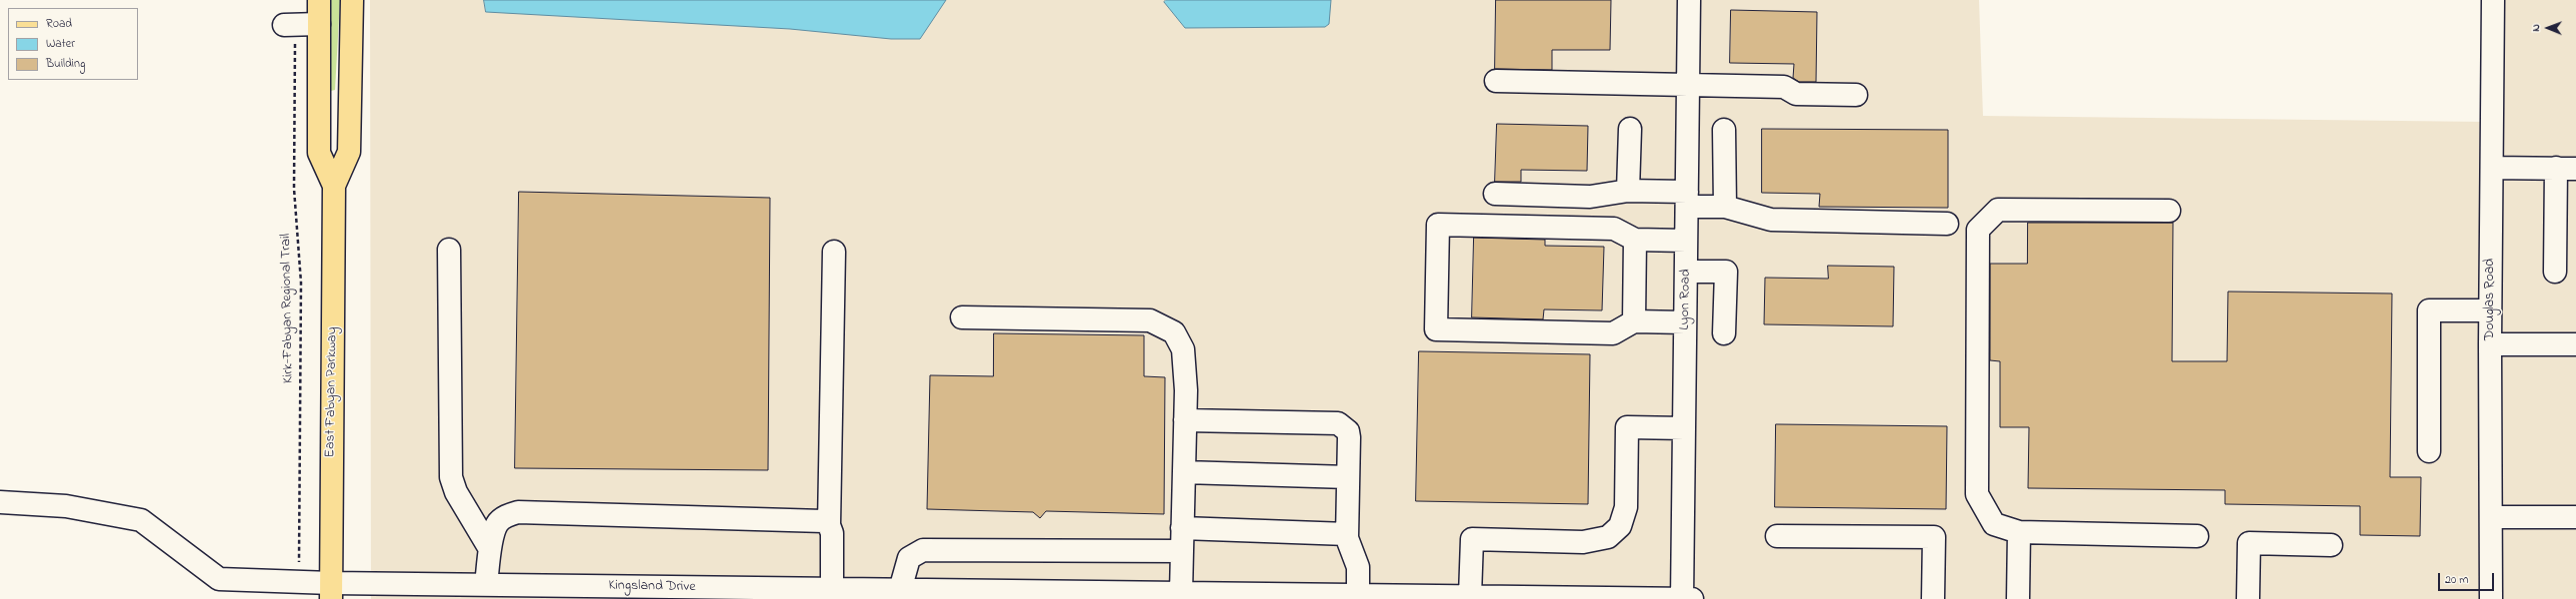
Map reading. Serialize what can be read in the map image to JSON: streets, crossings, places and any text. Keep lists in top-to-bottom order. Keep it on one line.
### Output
{"streets":{"main road":["East Fabyan Parkway"],"street":["Lyon Road","Douglas Road","Kingsland Drive"],"path":["Kirk-Fabyan Regional Trail"]},"crossings":[["Lyon Road","Kingsland Drive"],["East Fabyan Parkway","Kingsland Drive"]],"legend":["Road","Water","Building"],"scale_bar":"20 m","north":"left"}
